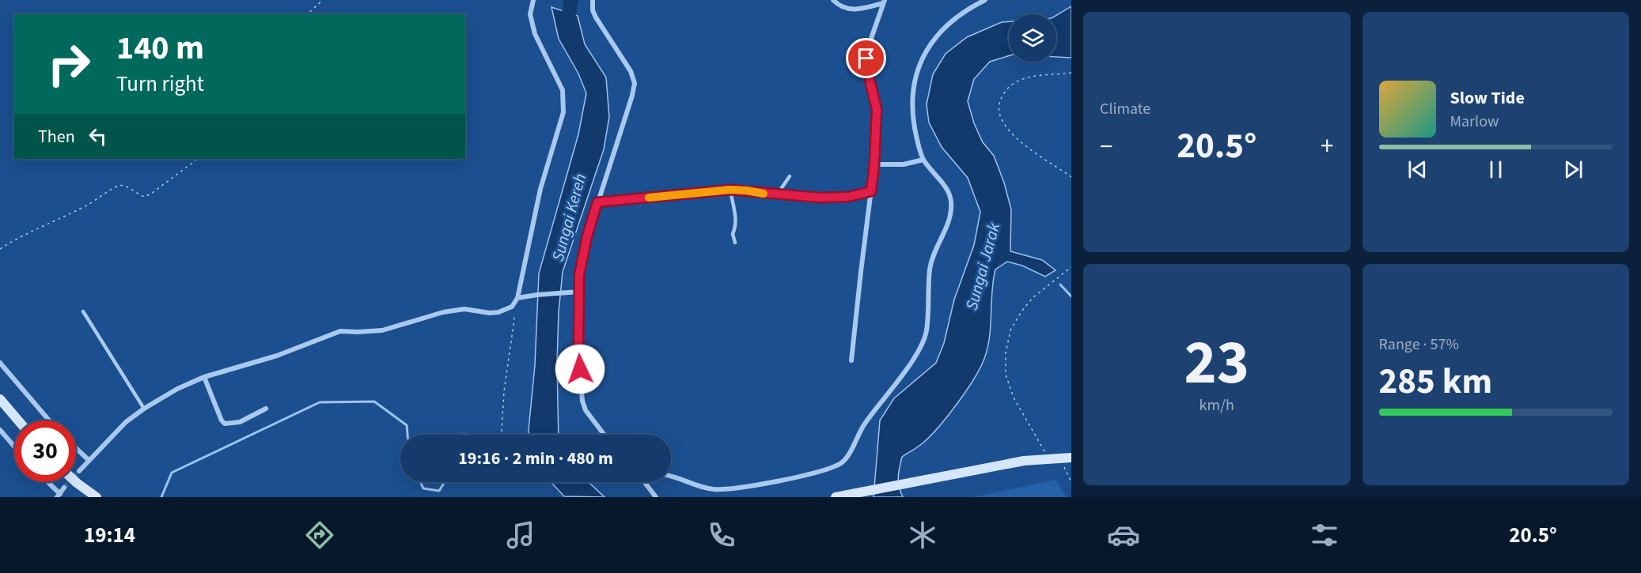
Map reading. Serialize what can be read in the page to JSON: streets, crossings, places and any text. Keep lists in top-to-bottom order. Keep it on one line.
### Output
{"water":["Sungai Kereh","Sungai Jarak"],"page":{"tile":["Climate",["23","km/h"],["Range · 57%","285 km"]],"turn":["140 m","Turn right"],"song":["Slow Tide","Marlow"],"then":"Then","heat":["−","20.5°","+"],"limit":"30","trip":"19:16 · 2 min · 480 m","tabs":["19:14","20.5°"]}}
